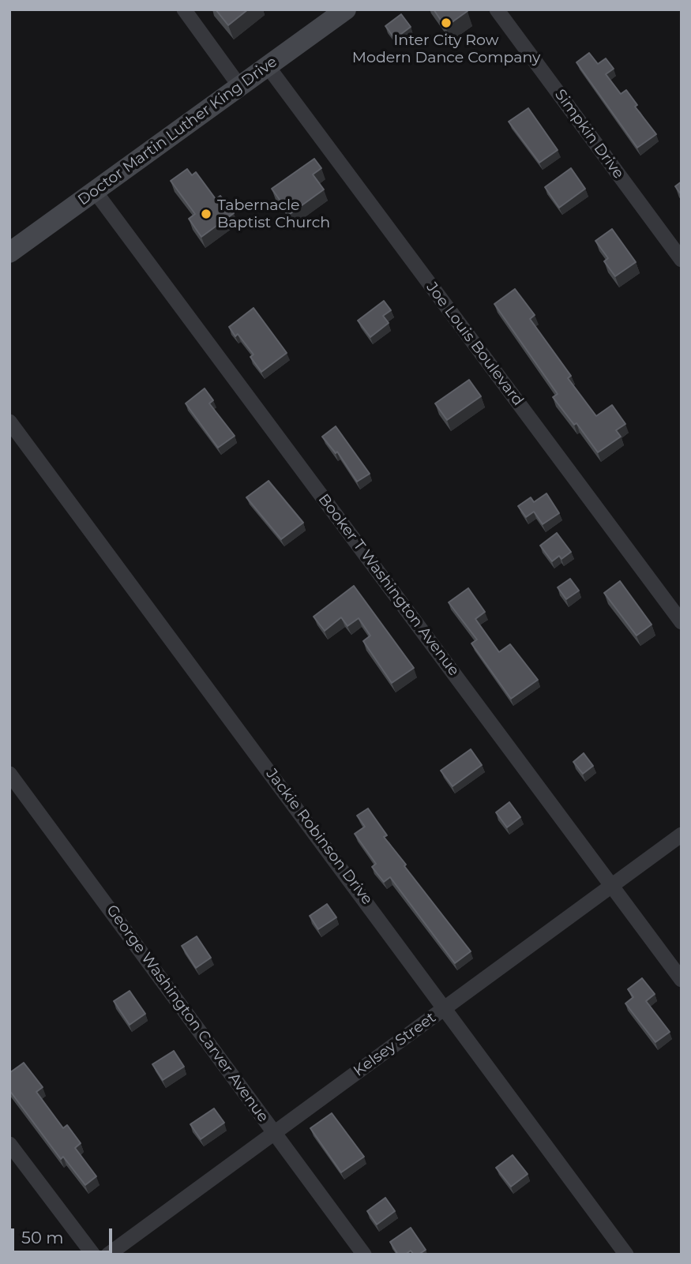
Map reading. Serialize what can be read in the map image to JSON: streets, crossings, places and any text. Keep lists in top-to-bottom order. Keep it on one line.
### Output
{"streets":{"main road":["Doctor Martin Luther King Drive"],"street":["Simpkin Drive","Joe Louis Boulevard","Booker T Washington Avenue","Jackie Robinson Drive","George Washington Carver Avenue","Kelsey Street"]},"crossings":[["Doctor Martin Luther King Drive","Joe Louis Boulevard"],["Doctor Martin Luther King Drive","Booker T Washington Avenue"],["Booker T Washington Avenue","Kelsey Street"],["Jackie Robinson Drive","Kelsey Street"],["George Washington Carver Avenue","Kelsey Street"]],"places":["Inter City Row Modern Dance Company","Tabernacle Baptist Church"],"scale_bar":"50 m"}
